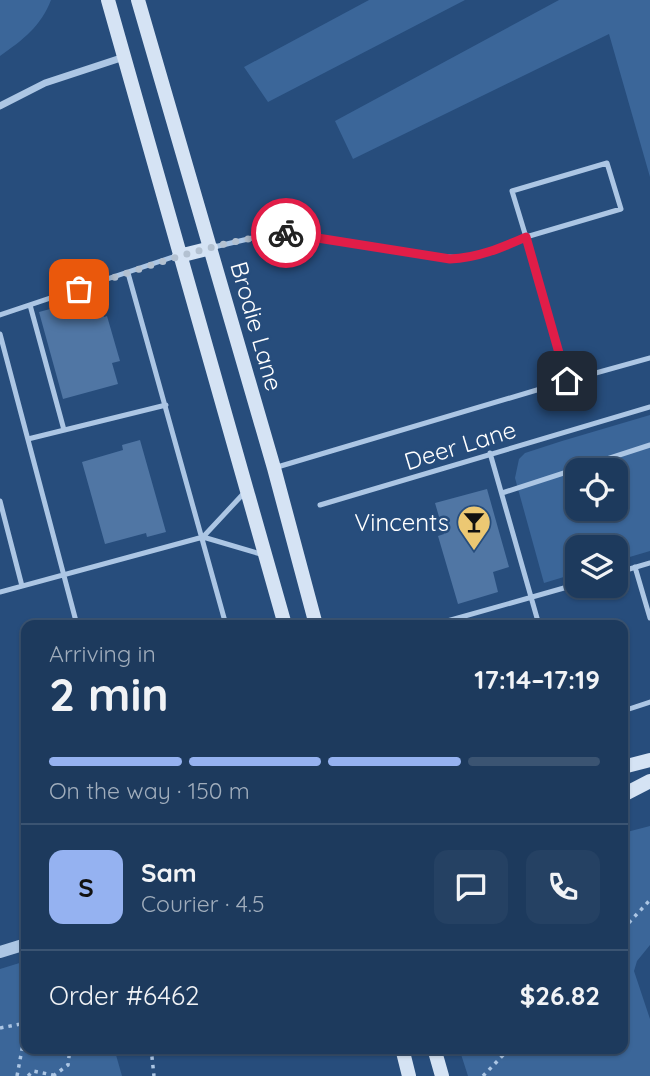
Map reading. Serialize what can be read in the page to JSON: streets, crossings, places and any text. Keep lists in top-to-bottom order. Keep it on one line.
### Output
{"streets":{"main road":["Brodie Lane"],"lane":["Deer Lane"]},"places":{"bar":["Vincents"]},"page":{"heading":["2 min","Arriving in","17:14–17:19"],"panel":["Sam","Courier · 4.5","Order #6462","$26.82"],"bar":"On the way · 150 m","round":"S"}}
